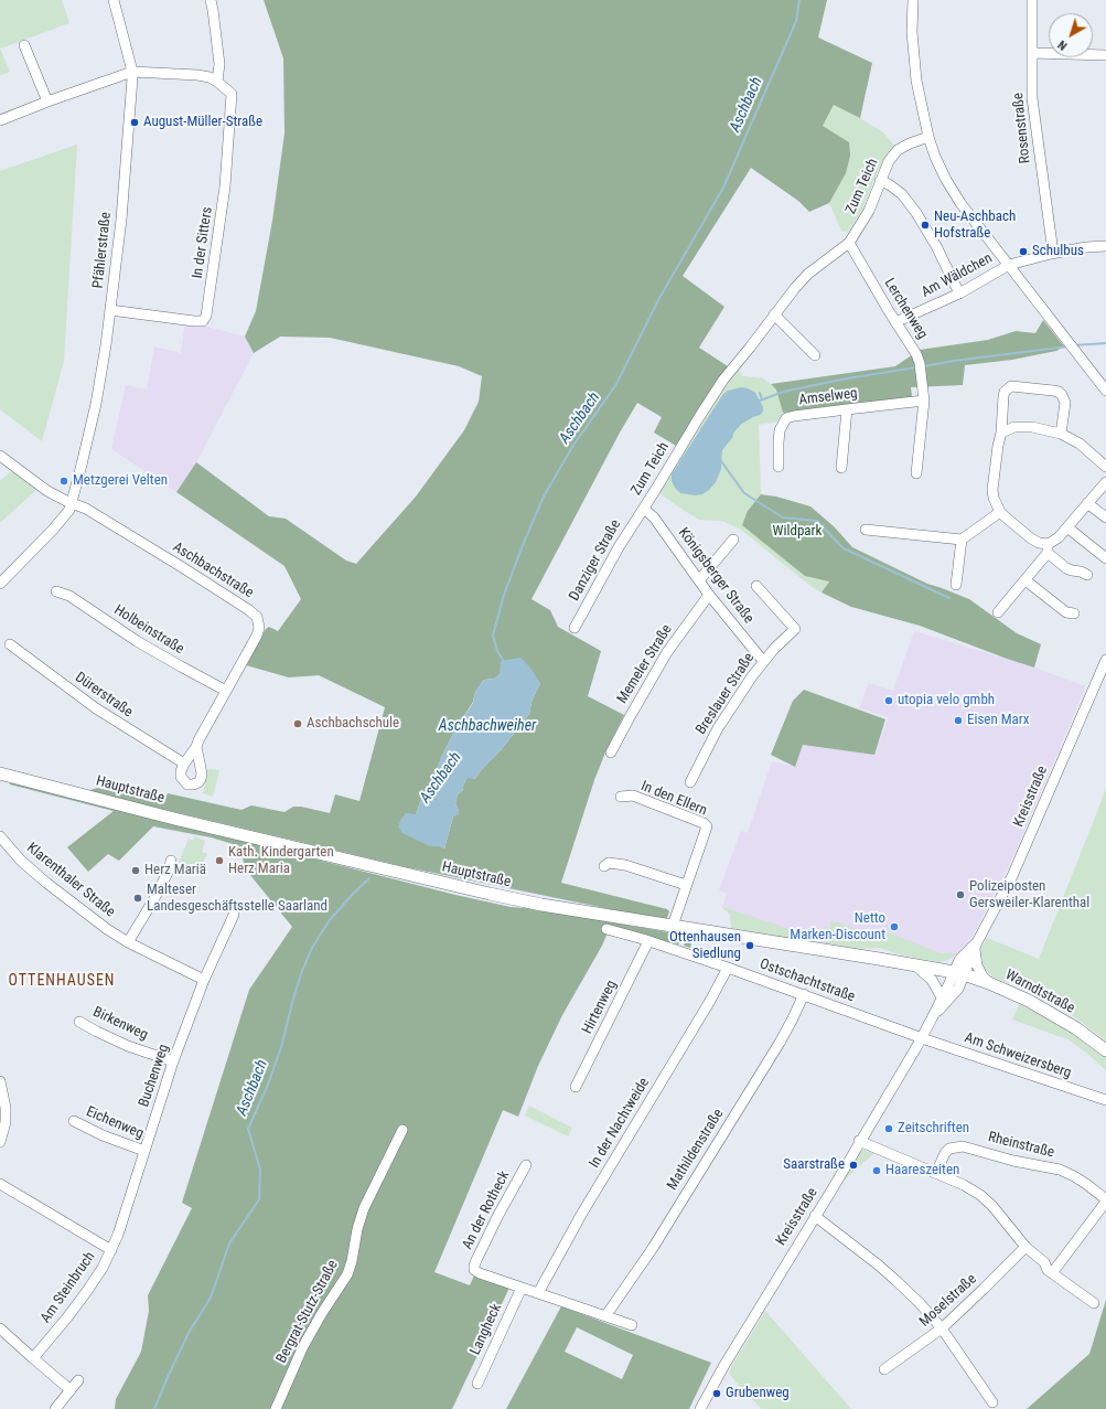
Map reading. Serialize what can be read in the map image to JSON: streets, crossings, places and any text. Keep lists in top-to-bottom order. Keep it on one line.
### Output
{"streets":{"main road":["Hauptstraße","Warndtstraße"],"street":["Rosenstraße","Zum Teich","In der Sitters","Pfählerstraße","Am Wäldchen","Lerchenweg","Amselweg","Danziger Straße","Aschbachstraße","Königsberger Straße","Holbeinstraße","Memeler Straße","Breslauer Straße","Dürerstraße","Kreisstraße","In den Ellern","Klarenthaler Straße","Ostschachtstraße","Hirtenweg","Birkenweg","Am Schweizersberg","Buchenweg","Eichenweg","In der Nachtweide","Rheinstraße","Mathildenstraße","An der Rotheck","Am Steinbruch","Moselstraße","Bergrat-Stutz-Straße","Langheck"]},"crossings":[["Rosenstraße","Am Wäldchen"],["Zum Teich","Lerchenweg"],["Zum Teich","Danziger Straße"],["Zum Teich","Königsberger Straße"],["In der Sitters","Pfählerstraße"],["Pfählerstraße","Aschbachstraße"],["Am Wäldchen","Lerchenweg"],["Lerchenweg","Amselweg"],["Danziger Straße","Königsberger Straße"],["Aschbachstraße","Holbeinstraße"],["Aschbachstraße","Dürerstraße"],["Königsberger Straße","Memeler Straße"],["Königsberger Straße","Breslauer Straße"],["Hauptstraße","Kreisstraße"],["Hauptstraße","In den Ellern"],["Hauptstraße","Warndtstraße"],["Kreisstraße","Ostschachtstraße"],["Kreisstraße","Warndtstraße"],["Kreisstraße","Am Schweizersberg"],["Klarenthaler Straße","Buchenweg"],["Ostschachtstraße","Hirtenweg"],["Ostschachtstraße","Am Schweizersberg"],["Ostschachtstraße","In der Nachtweide"],["Ostschachtstraße","Mathildenstraße"],["Birkenweg","Buchenweg"],["Buchenweg","Eichenweg"],["Buchenweg","Am Steinbruch"],["An der Rotheck","Langheck"]],"districts":["OTTENHAUSEN"],"water":["Aschbach","Aschbachweiher"],"parks":["Wildpark"],"places":["August-Müller-Straße","Neu-Aschbach Hofstraße","Schulbus","Metzgerei Velten","utopia velo gmbh","Eisen Marx","Aschbachschule","Kath. Kindergarten Herz Maria","Herz Mariä","Polizeiposten Gersweiler-Klarenthal","Malteser Landesgeschäftsstelle Saarland","Netto Marken-Discount","Ottenhausen Siedlung","Zeitschriften","Saarstraße","Haareszeiten","Grubenweg"],"north":"bottom left"}
